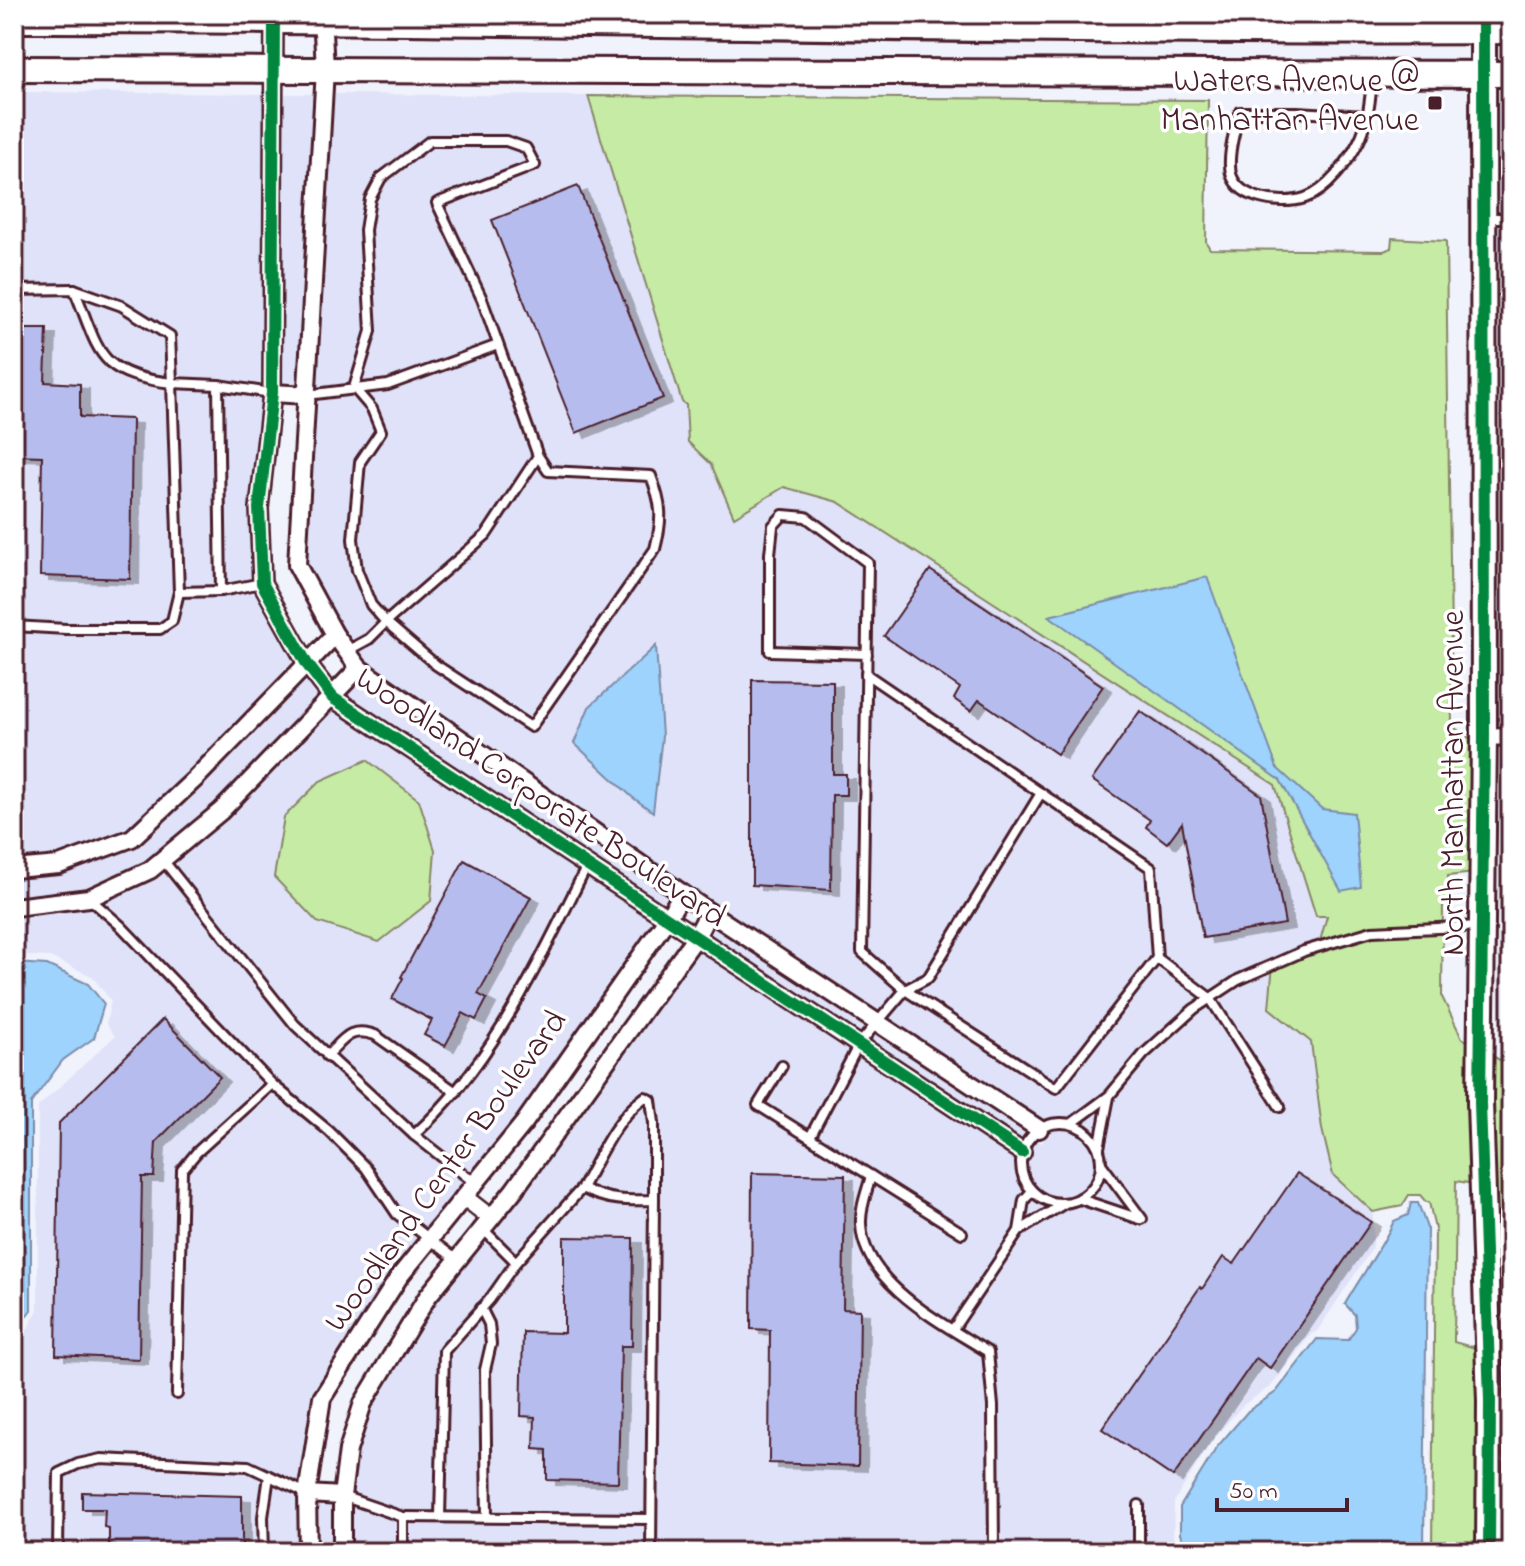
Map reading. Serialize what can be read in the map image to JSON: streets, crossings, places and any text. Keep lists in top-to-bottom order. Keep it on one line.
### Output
{"streets":{"main road":["North Manhattan Avenue"],"street":["Woodland Corporate Boulevard","Woodland Center Boulevard"]},"crossings":[["Woodland Corporate Boulevard","Woodland Center Boulevard"]],"places":{"transit":["Waters Avenue @ Manhattan Avenue"]},"scale_bar":"50 m"}
